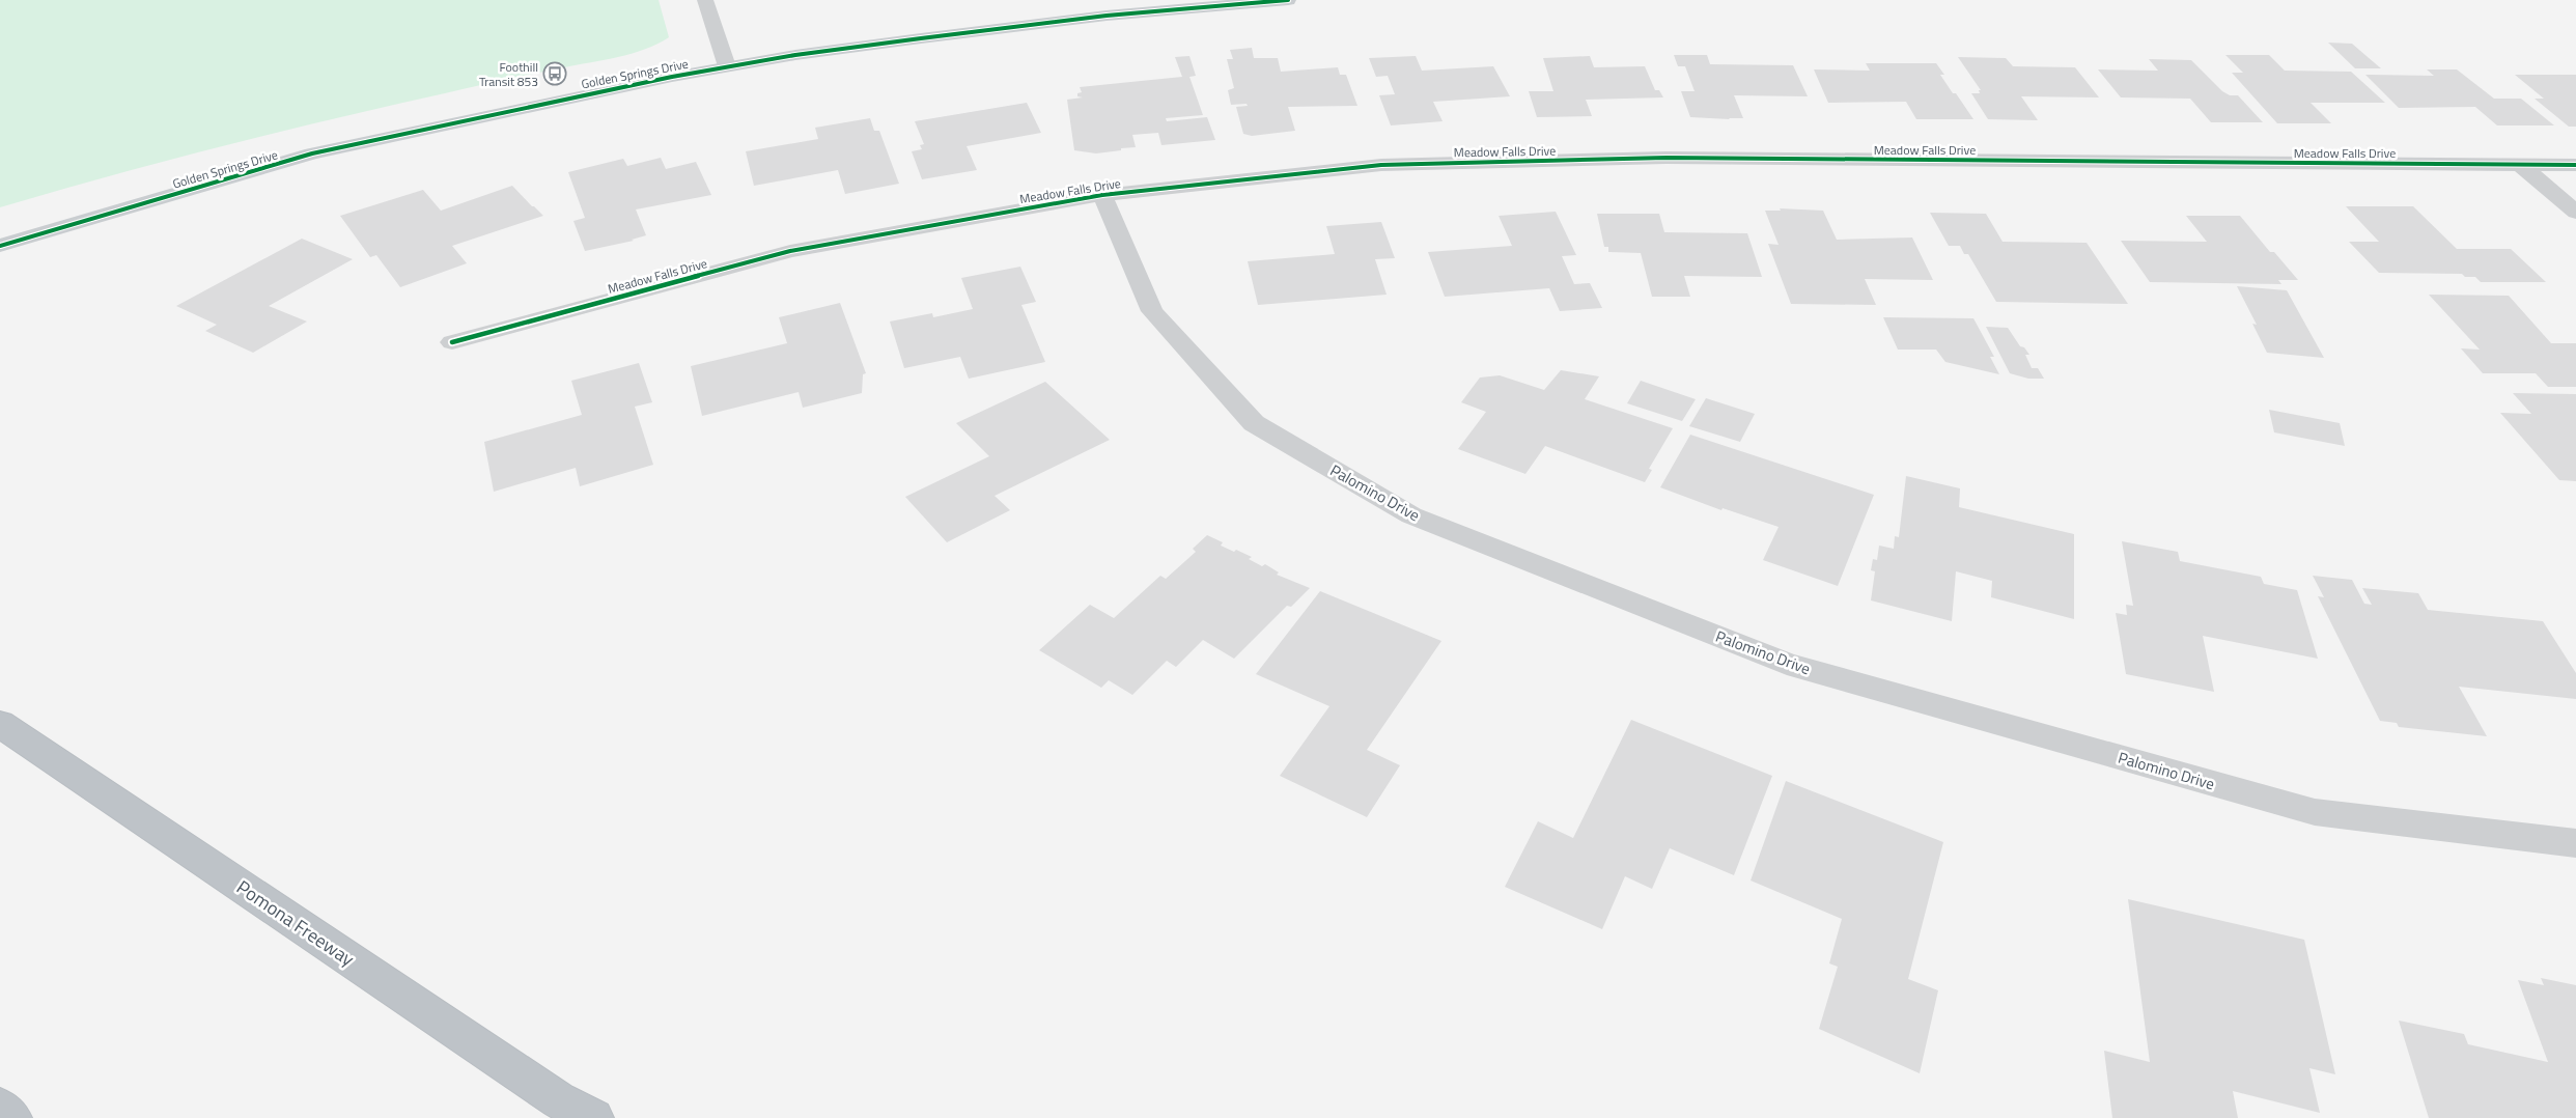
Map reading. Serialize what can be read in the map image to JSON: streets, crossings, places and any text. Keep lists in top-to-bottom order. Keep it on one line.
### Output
{"streets":{"highway":["Pomona Freeway"],"main road":["Golden Springs Drive"],"street":["Meadow Falls Drive","Palomino Drive"]},"crossings":[["Meadow Falls Drive","Palomino Drive"]],"places":{"bus stop":["Foothill Transit 853"]}}
